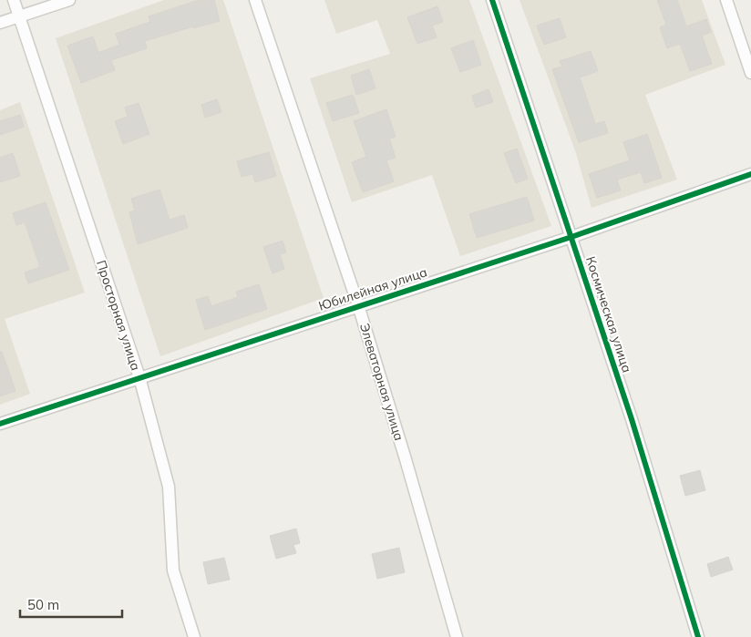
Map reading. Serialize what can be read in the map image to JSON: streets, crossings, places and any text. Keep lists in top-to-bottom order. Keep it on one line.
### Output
{"streets":{"street":["Юбилейная улица","Космическая улица","Просторная улица","Элеваторная улица"]},"crossings":[["Юбилейная улица","Космическая улица"],["Юбилейная улица","Просторная улица"],["Юбилейная улица","Элеваторная улица"]],"scale_bar":"50 m"}
